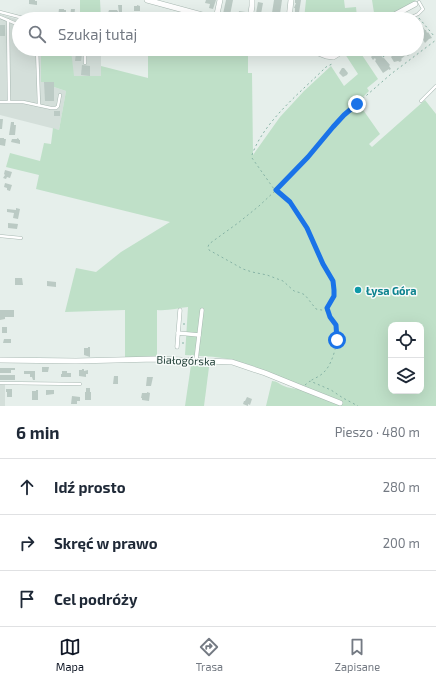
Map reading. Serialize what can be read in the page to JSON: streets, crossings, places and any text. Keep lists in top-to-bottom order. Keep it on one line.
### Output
{"streets":{"street":["Białogórska"]},"places":["Łysa Góra"],"page":{"search":"Szukaj tutaj","heading":["6 min","Pieszo · 480 m"],"list":[["Idź prosto","280 m"],["Skręć w prawo","200 m"],"Cel podróży"],"nav":["Mapa","Trasa","Zapisane"]}}
